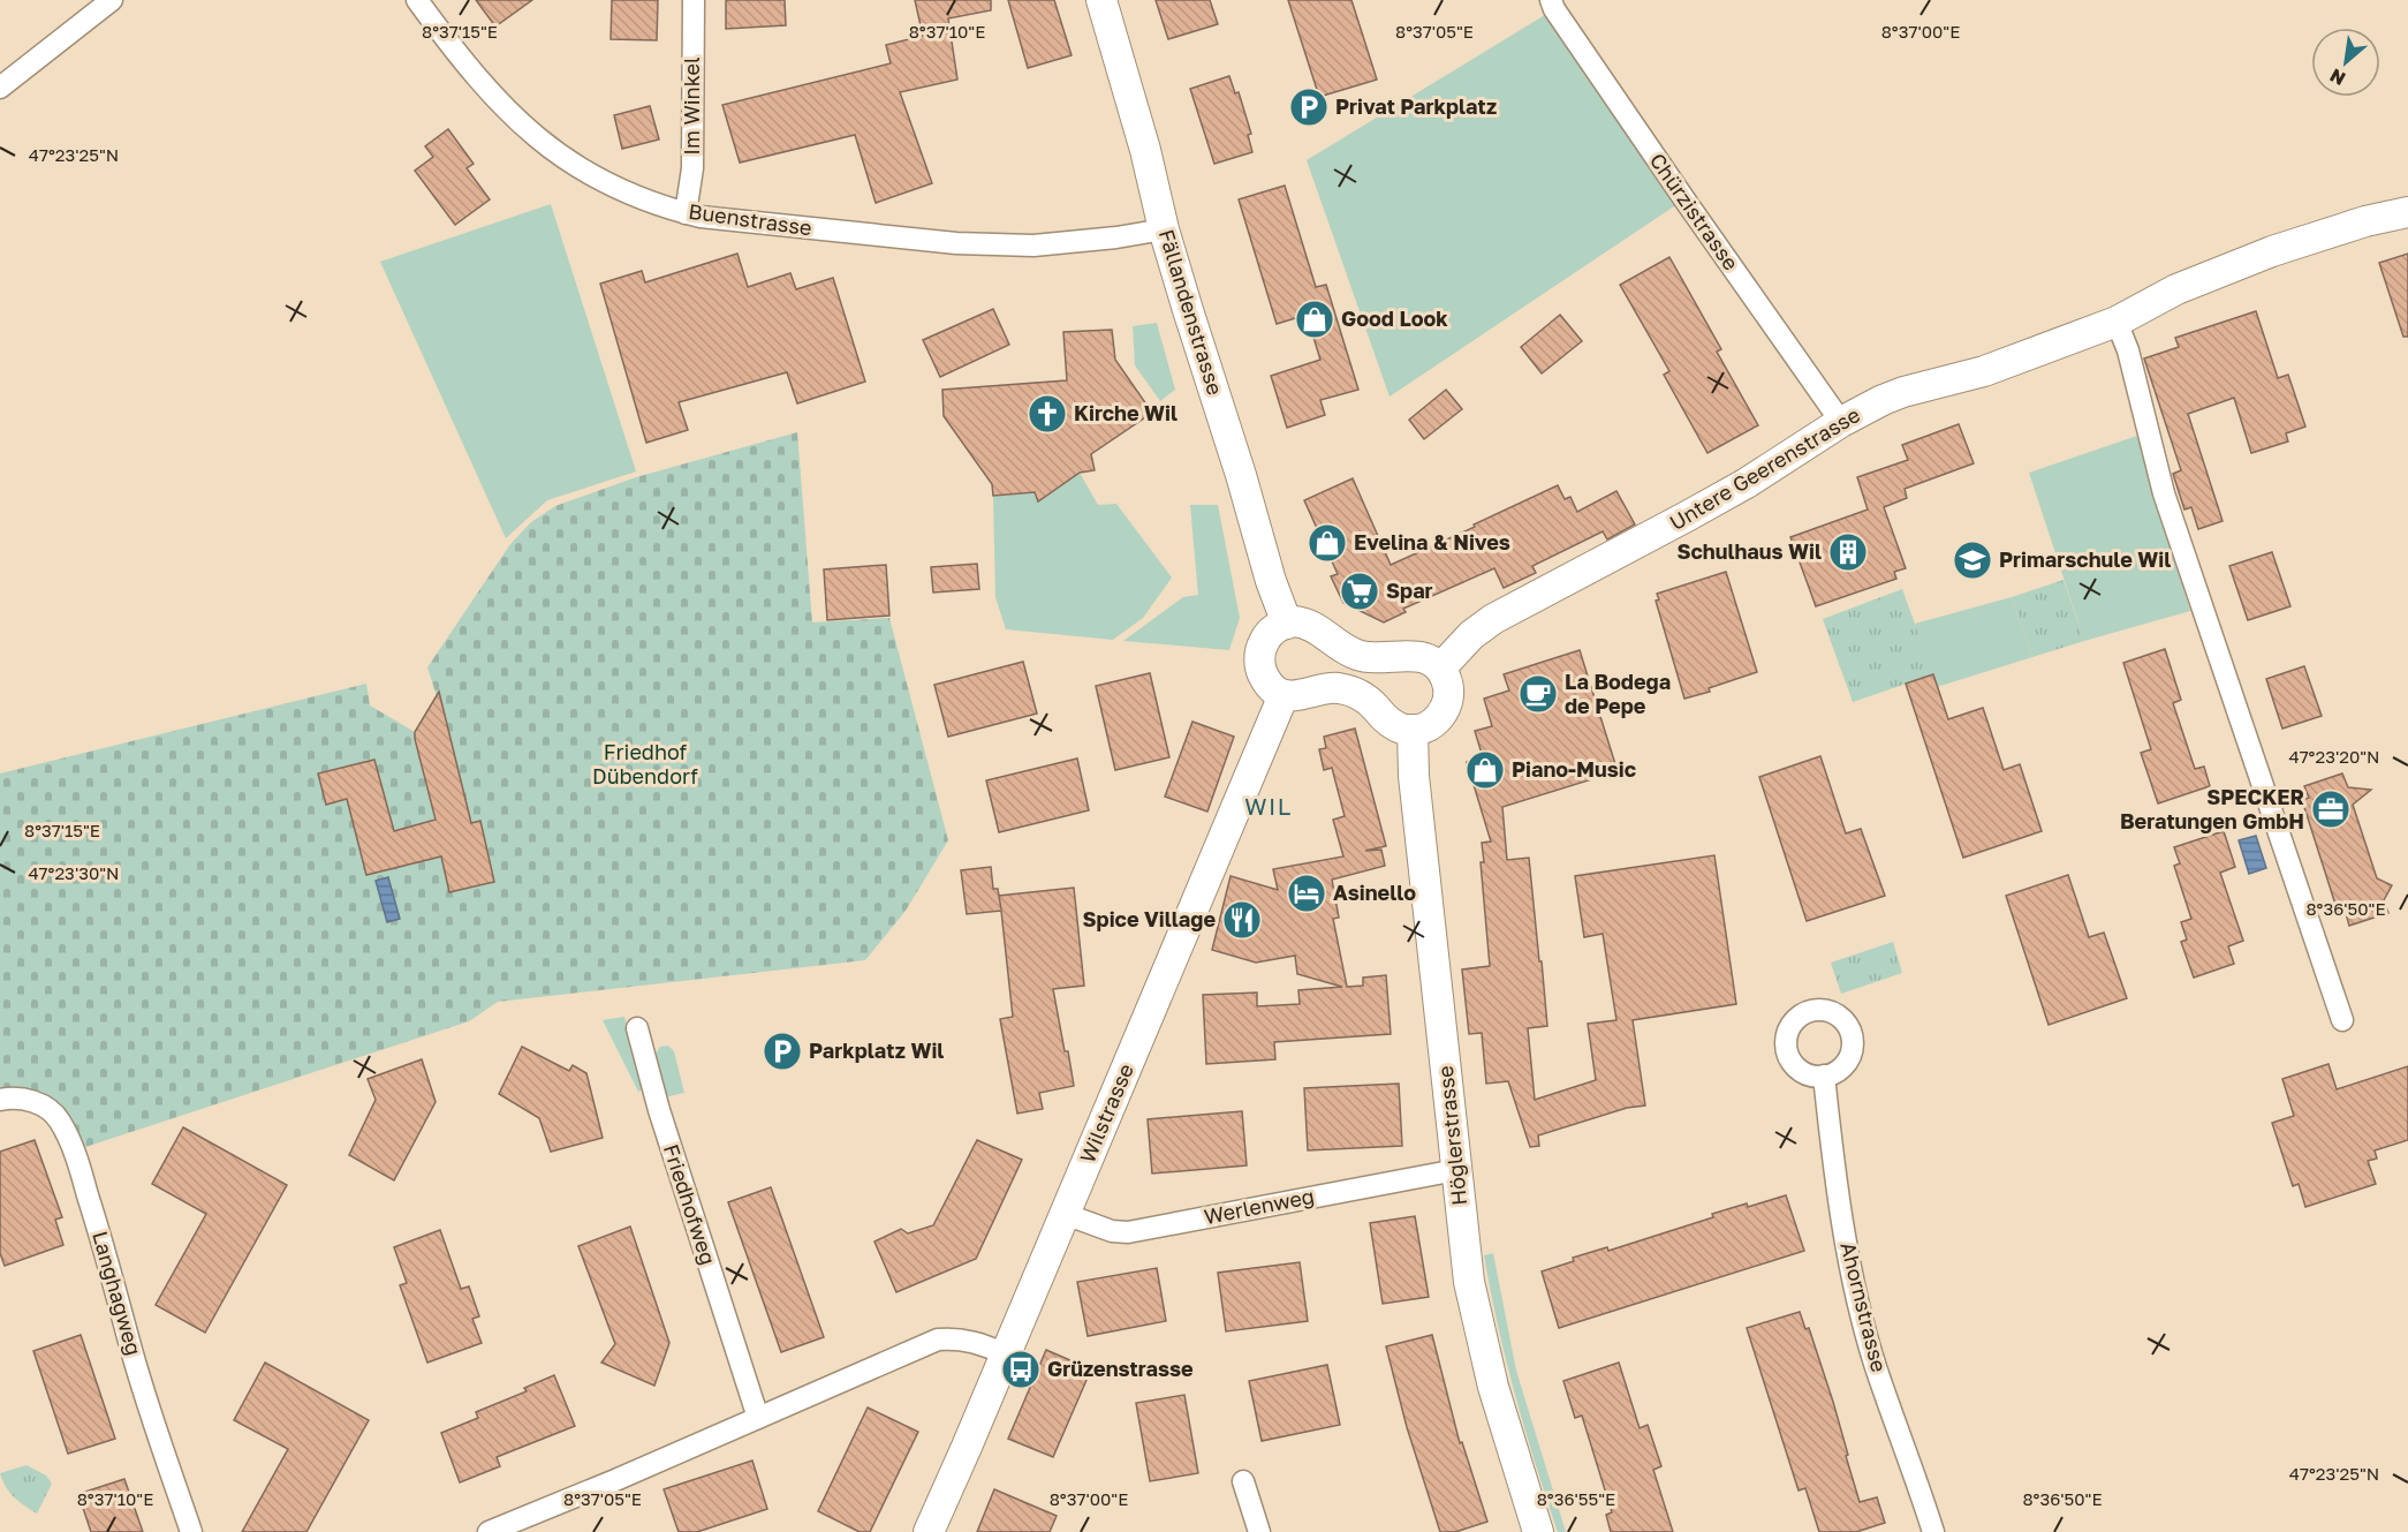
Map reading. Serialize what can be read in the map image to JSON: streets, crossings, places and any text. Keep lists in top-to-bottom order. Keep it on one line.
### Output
{"streets":{"street":["Im Winkel","Chürzistrasse","Buenstrasse","Fällandenstrasse","Untere Geerenstrasse","Wilstrasse","Höglerstrasse","Friedhofweg","Werlenweg","Langhagweg","Ahornstrasse"]},"crossings":[["Im Winkel","Buenstrasse"],["Chürzistrasse","Untere Geerenstrasse"],["Buenstrasse","Fällandenstrasse"],["Wilstrasse","Werlenweg"],["Höglerstrasse","Werlenweg"]],"districts":["WIL"],"parks":["Friedhof Dübendorf"],"places":{"parking":["Privat Parkplatz","Parkplatz Wil"],"shop":["Good Look","Evelina & Nives","Piano-Music"],"church":["Kirche Wil"],"building":["Schulhaus Wil"],"school or university":["Primarschule Wil"],"supermarket":["Spar"],"cafe":["La Bodega de Pepe"],"office":["SPECKER Beratungen GmbH"],"hotel":["Asinello"],"restaurant":["Spice Village"],"bus stop":["Grüzenstrasse"]},"north":"bottom left","coordinates":["8°37'15\"E","8°37'10\"E","8°37'05\"E","8°37'00\"E","47°23'25\"N","47°23'20\"N","47°23'30\"N","8°36'50\"E","8°36'55\"E"]}
